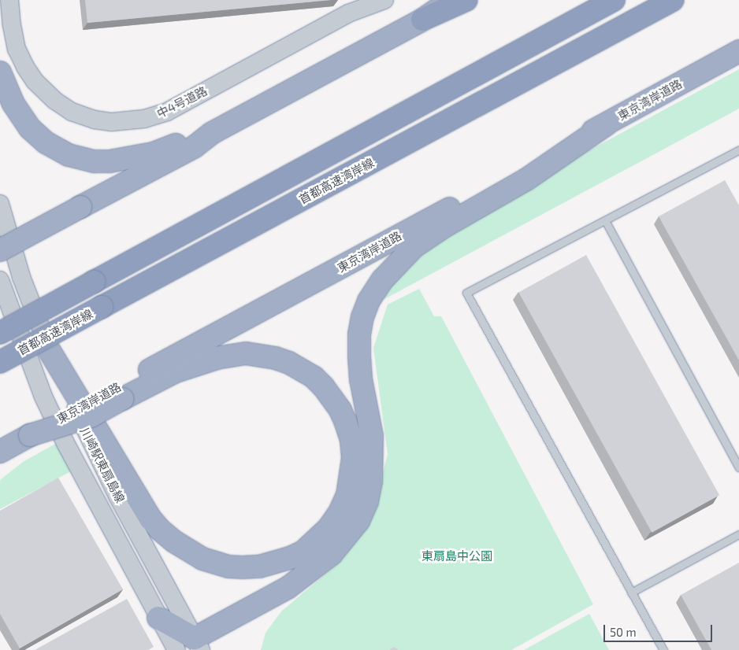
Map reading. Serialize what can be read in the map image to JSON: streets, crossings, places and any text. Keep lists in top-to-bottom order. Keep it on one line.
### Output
{"streets":{"highway":["東京湾岸道路","首都高速湾岸線"],"street":["中4号道路","川崎駅東扇島線"]},"parks":["東扇島中公園"],"scale_bar":"50 m"}
